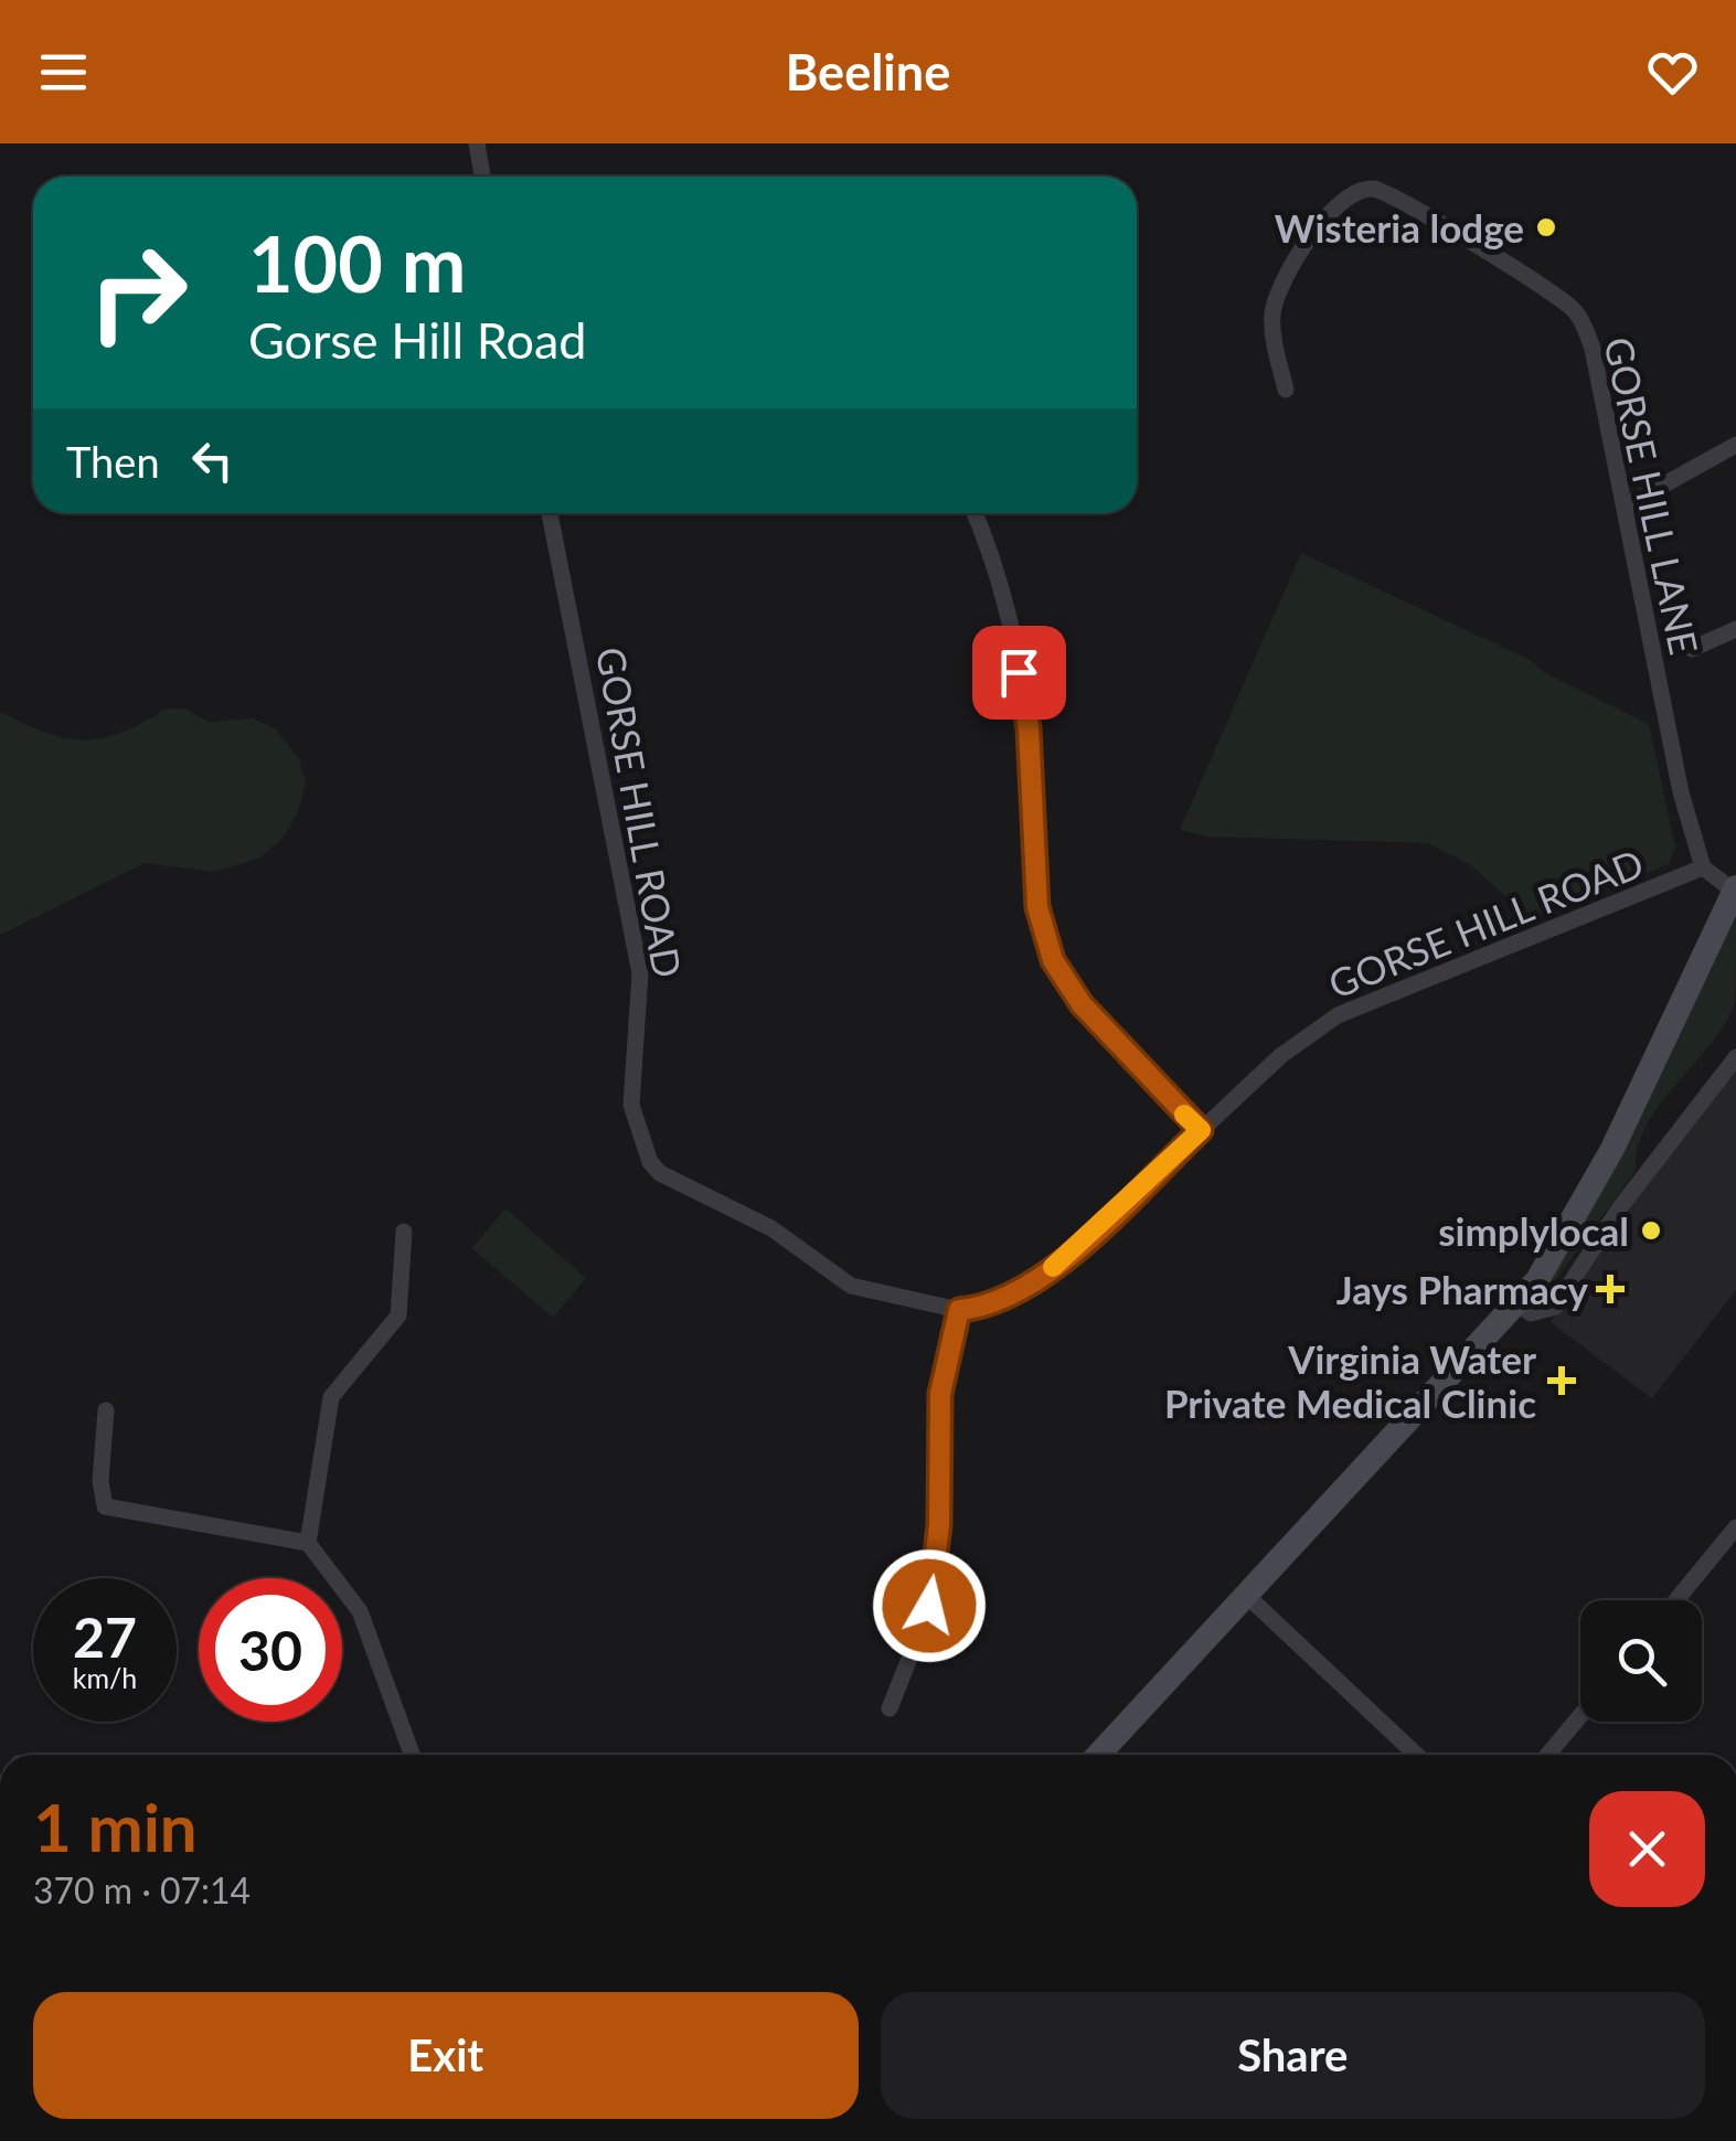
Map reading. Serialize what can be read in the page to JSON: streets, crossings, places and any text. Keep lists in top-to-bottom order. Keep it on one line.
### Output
{"streets":{"street":["GORSE HILL LANE","GORSE HILL ROAD"]},"crossings":[["GORSE HILL LANE","GORSE HILL ROAD"]],"places":{"other":["Wisteria lodge","simplylocal"],"health":["Jays Pharmacy","Virginia Water Private Medical Clinic"]},"page":{"header":"Beeline","turn":["100 m","Gorse Hill Road"],"then":"Then","speed":"27 km/h","limit":"30","heading":["1 min","370 m · 07:14"],"buttons":["Exit","Share"]}}
